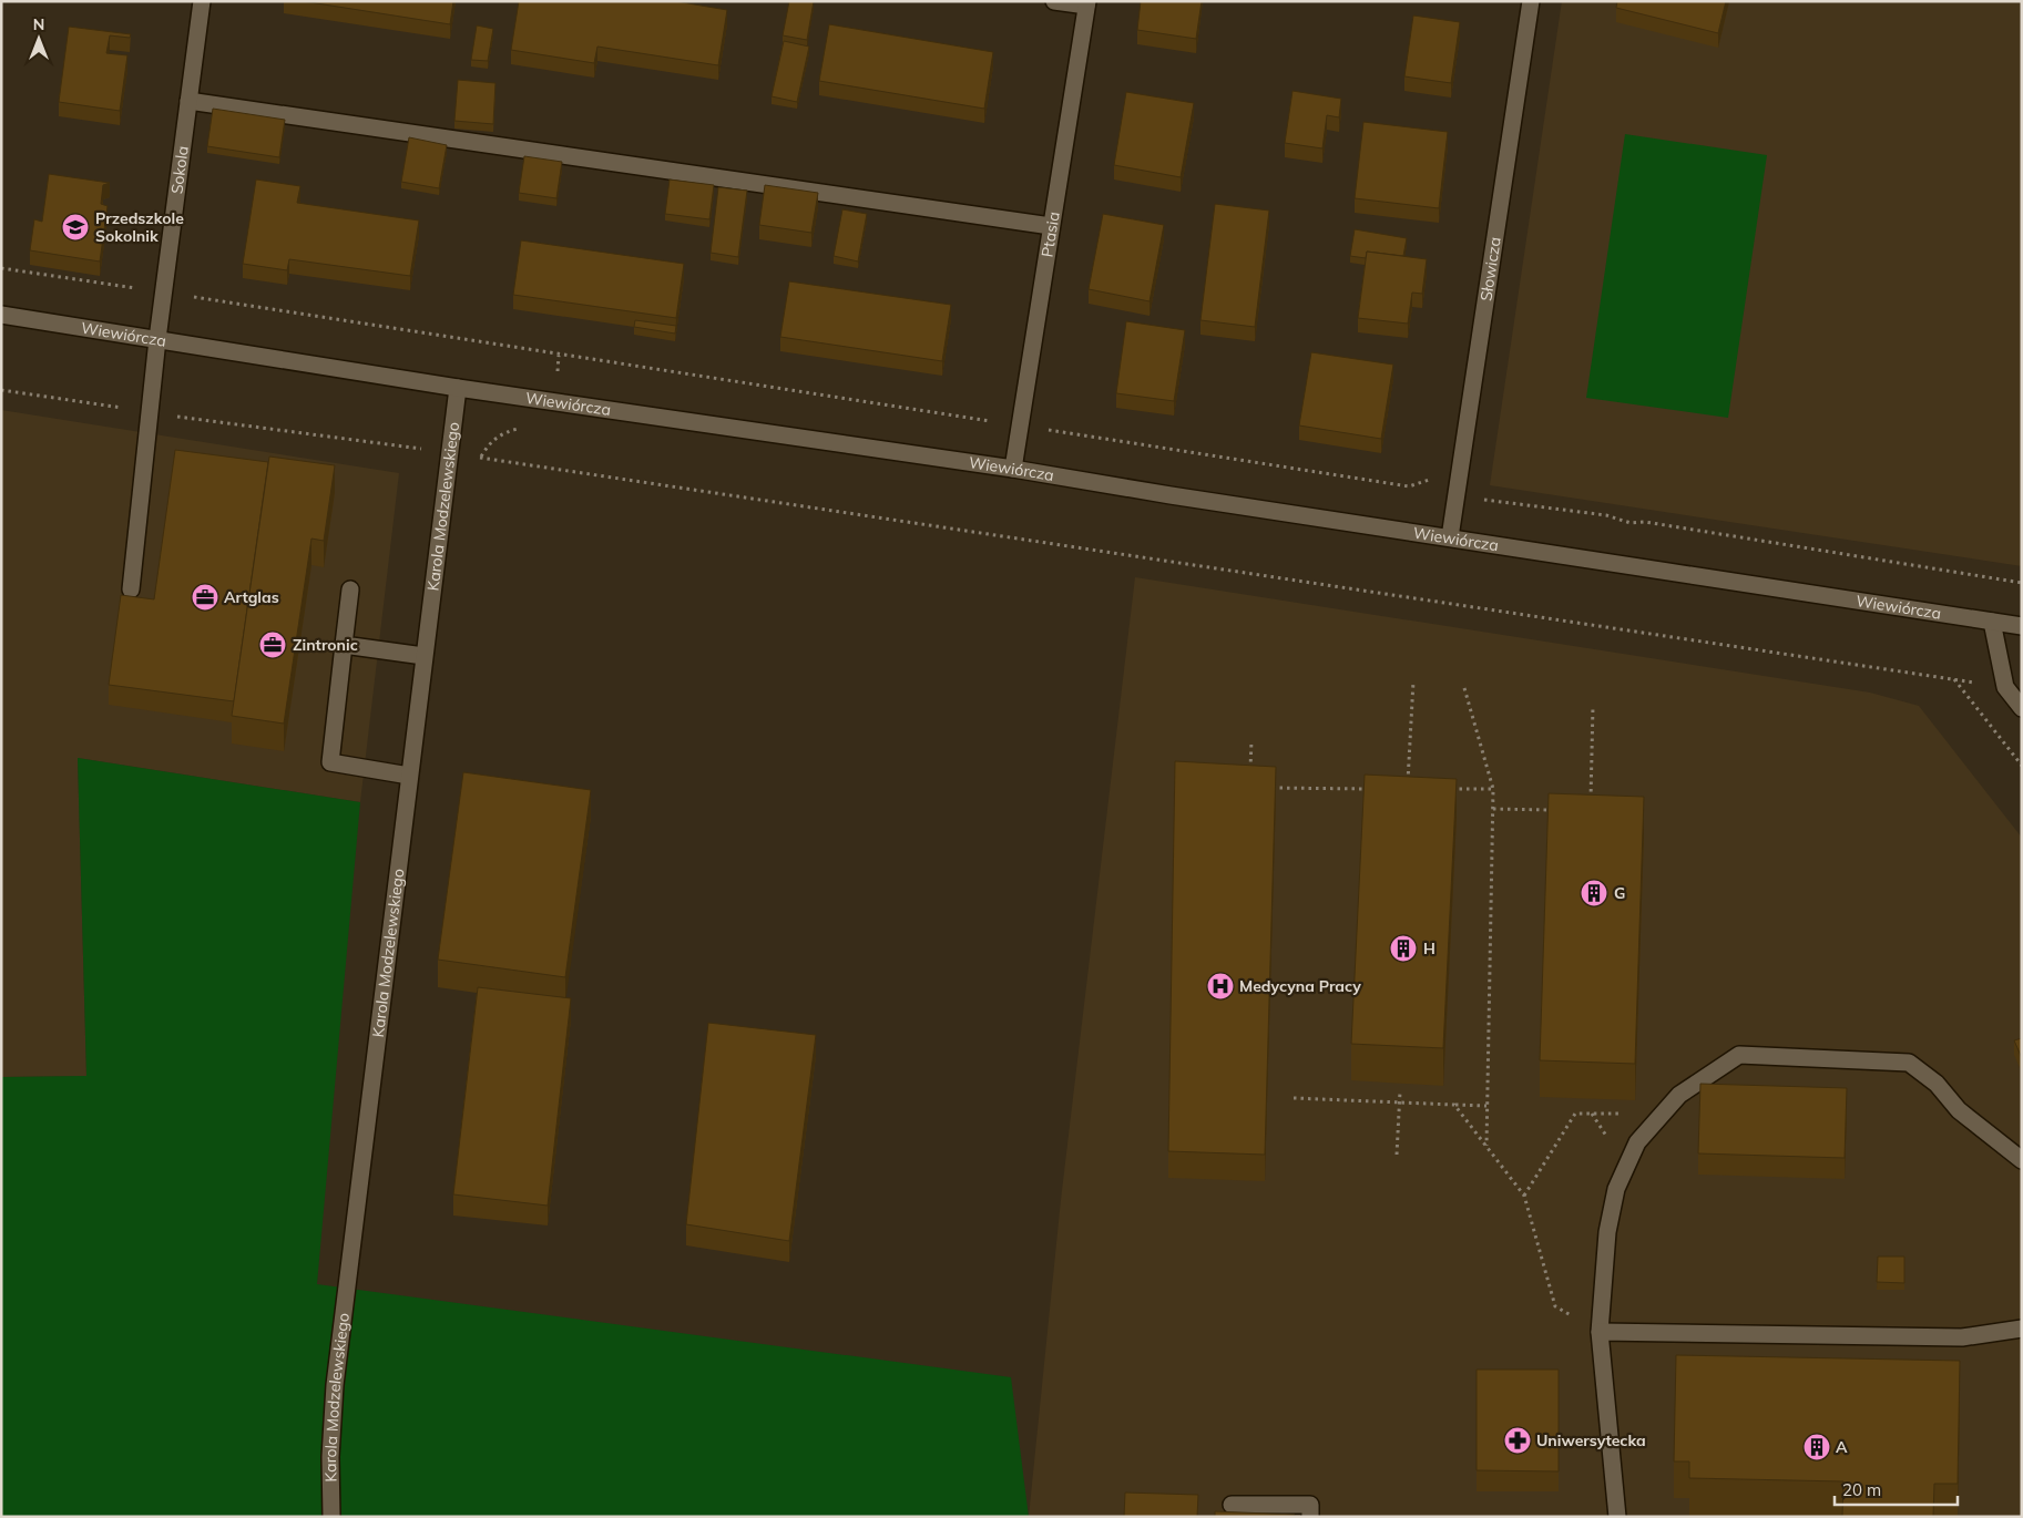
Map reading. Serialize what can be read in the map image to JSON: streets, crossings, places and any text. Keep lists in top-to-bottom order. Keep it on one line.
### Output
{"streets":{"street":["Sokola","Ptasia","Słowicza","Wiewiórcza","Karola Modzelewskiego"]},"crossings":[["Sokola","Wiewiórcza"],["Ptasia","Wiewiórcza"],["Słowicza","Wiewiórcza"],["Wiewiórcza","Karola Modzelewskiego"]],"places":{"school or university":["Przedszkole Sokolnik"],"office":["Artglas","Zintronic"],"building":["G","H","A"],"hospital":["Medycyna Pracy"],"pharmacy":["Uniwersytecka"]},"scale_bar":"20 m","north":"top"}
